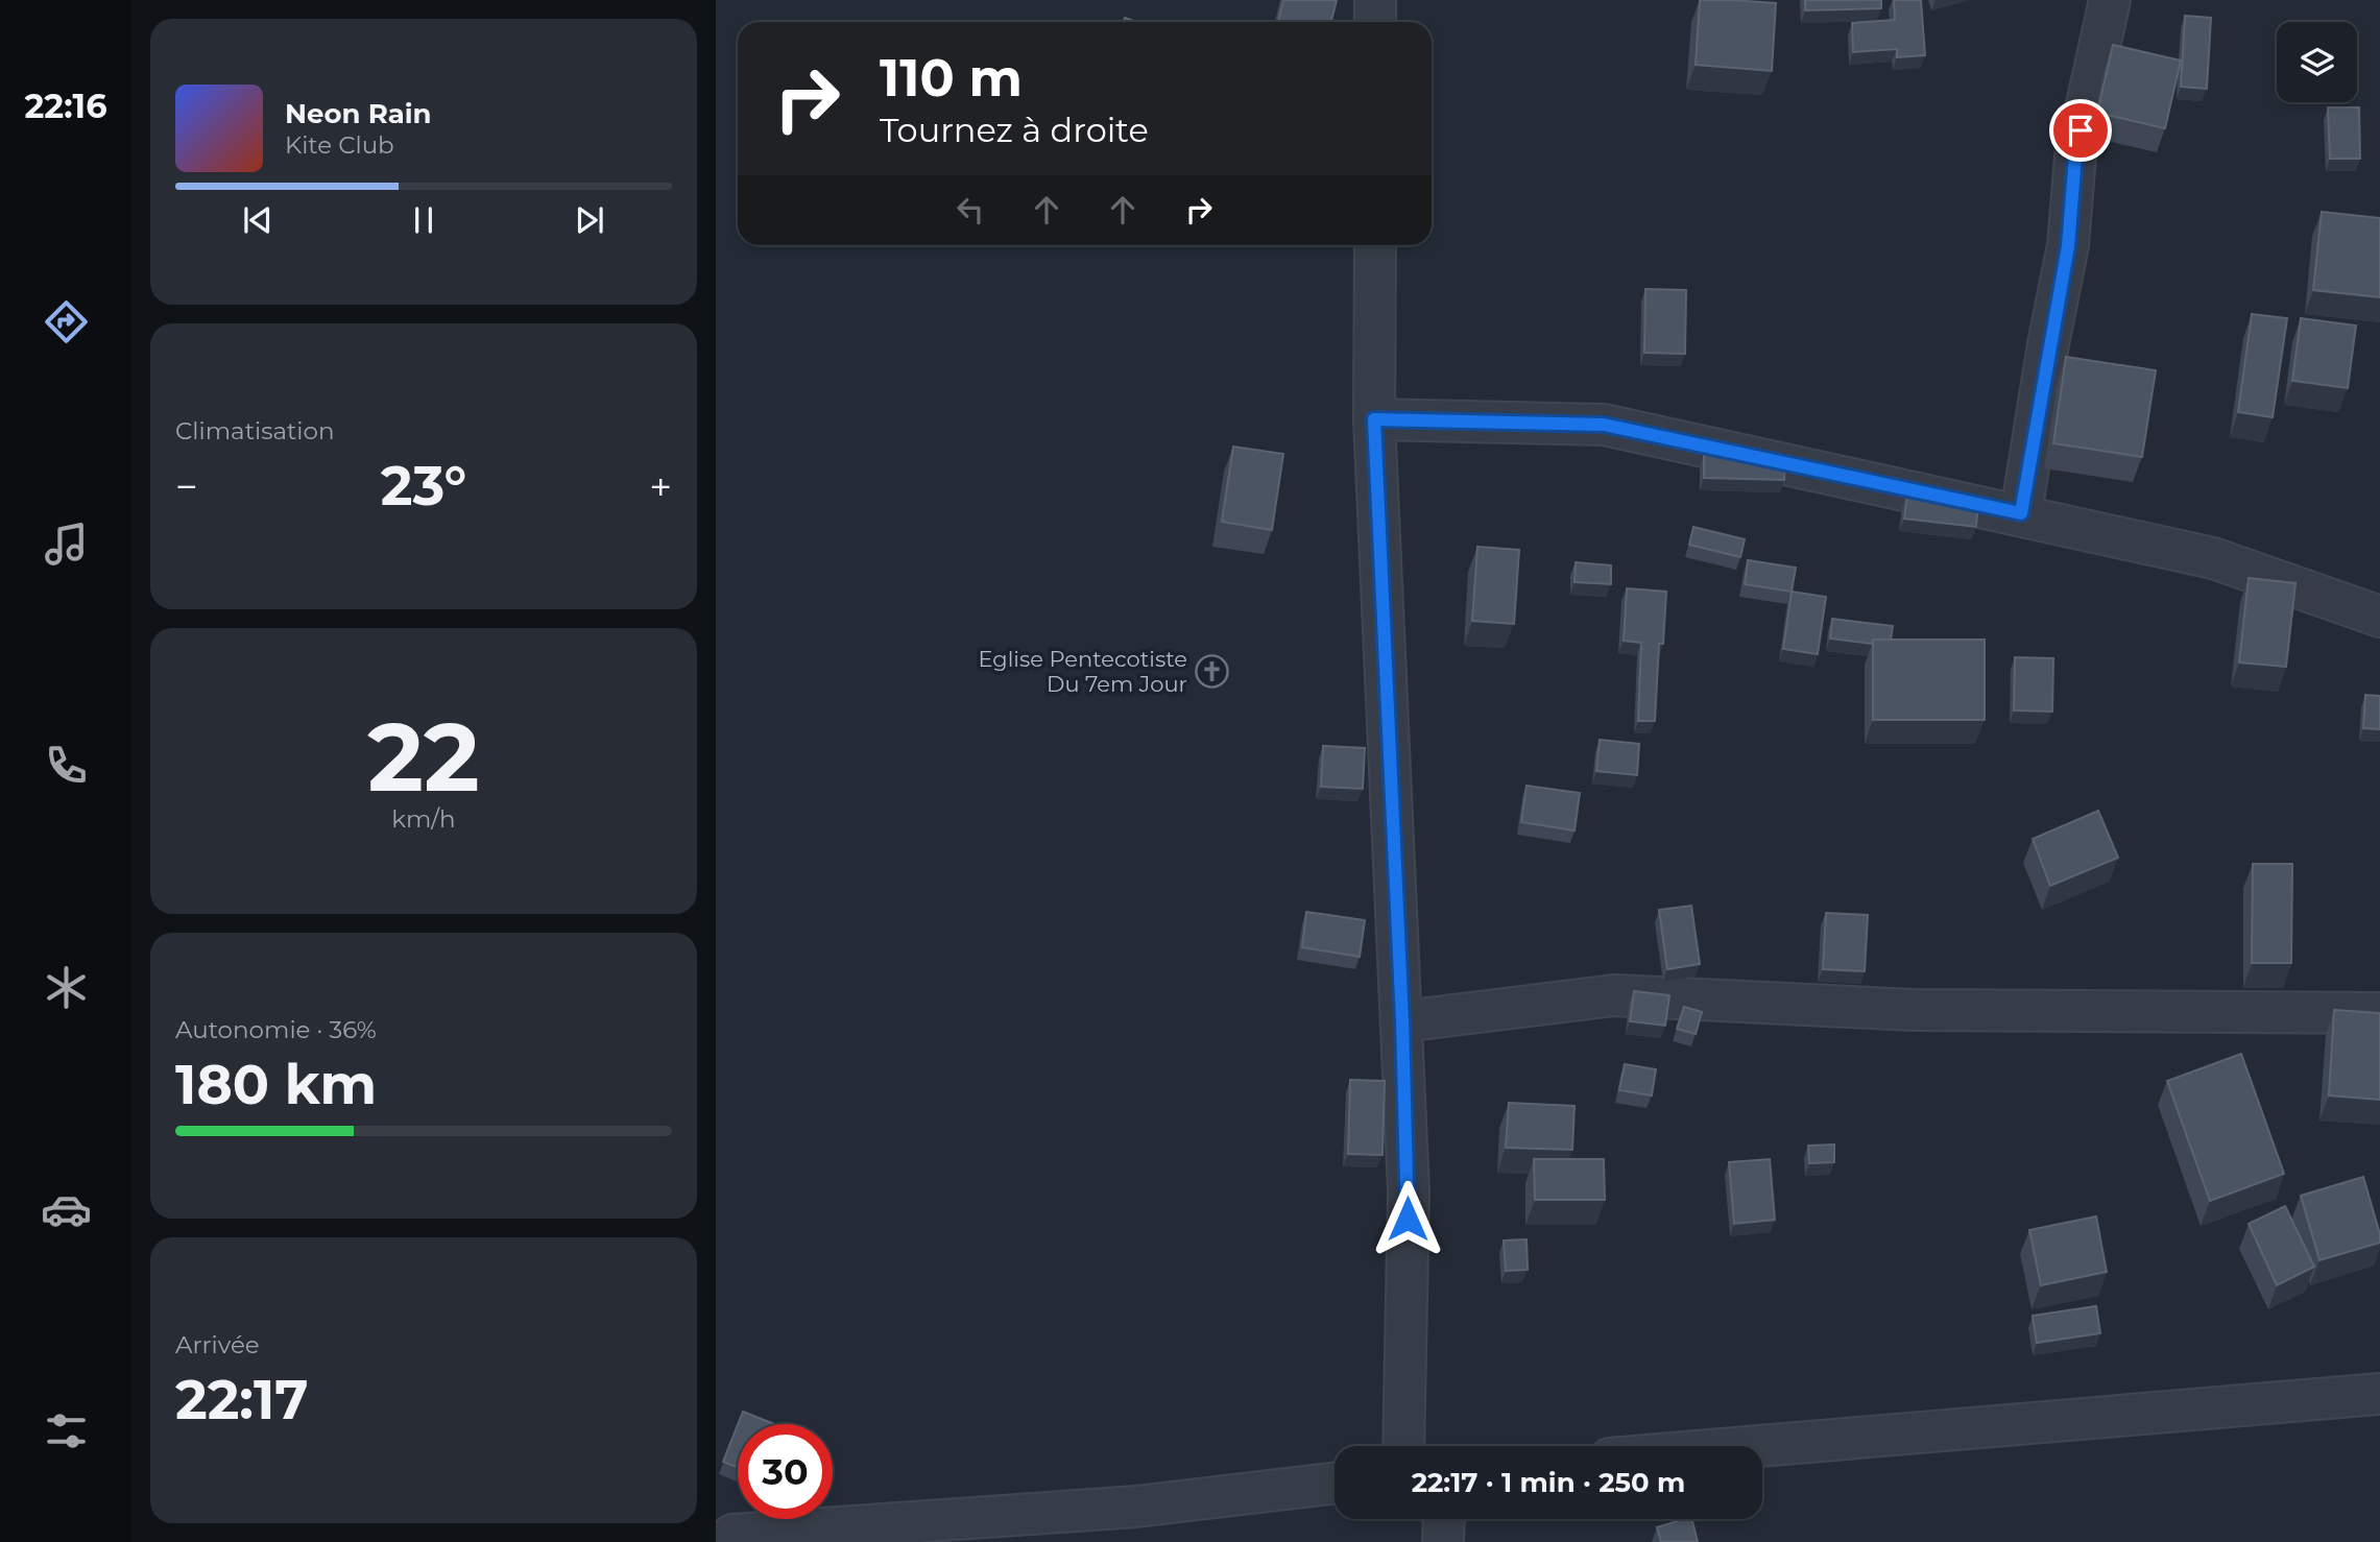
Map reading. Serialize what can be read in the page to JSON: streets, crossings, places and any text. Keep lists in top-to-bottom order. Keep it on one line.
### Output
{"places":{"church":["Eglise Pentecotiste Du 7em Jour"]},"page":{"tabs":"22:16","turn":["110 m","Tournez à droite"],"song":["Neon Rain","Kite Club"],"tile":["Climatisation",["22","km/h"],["Autonomie · 36%","180 km"],["Arrivée","22:17"]],"heat":["−","23°","+"],"limit":"30","trip":"22:17 · 1 min · 250 m"}}
